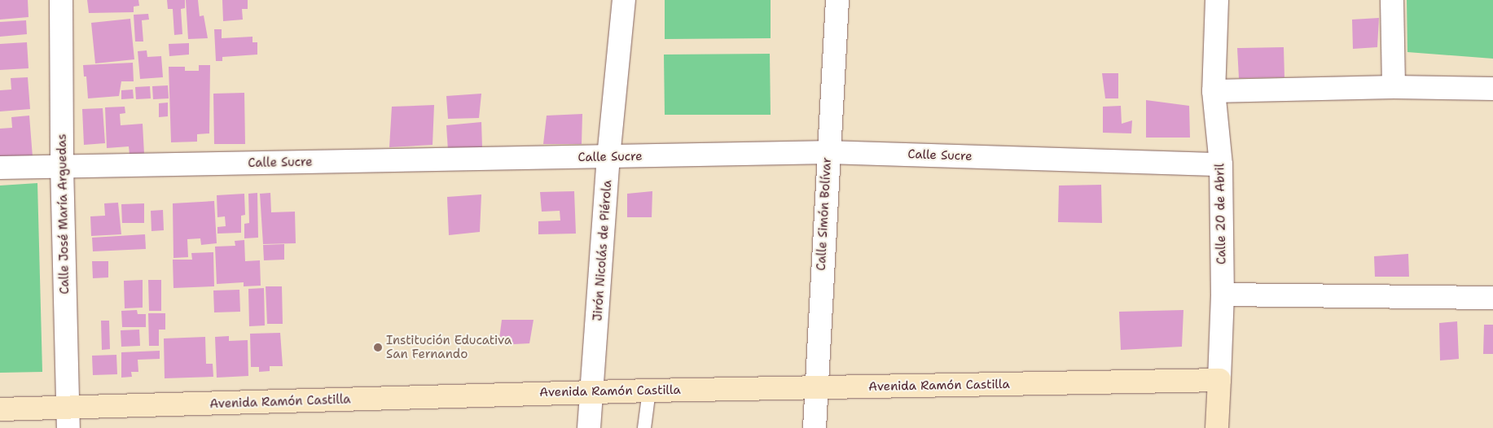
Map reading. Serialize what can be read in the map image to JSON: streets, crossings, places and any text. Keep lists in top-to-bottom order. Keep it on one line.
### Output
{"streets":{"main road":["Calle 20 de Abril","Avenida Ramón Castilla"],"street":["Calle Sucre","Calle José María Arguedas","Calle Simón Bolívar","Jirón Nicolás de Piérola"]},"crossings":[["Calle Sucre","Calle José María Arguedas"],["Calle Sucre","Calle Simón Bolívar"],["Calle Sucre","Calle 20 de Abril"],["Calle Sucre","Jirón Nicolás de Piérola"],["Calle José María Arguedas","Avenida Ramón Castilla"],["Calle Simón Bolívar","Avenida Ramón Castilla"],["Calle 20 de Abril","Avenida Ramón Castilla"],["Jirón Nicolás de Piérola","Avenida Ramón Castilla"]],"places":["Institución Educativa San Fernando"]}
